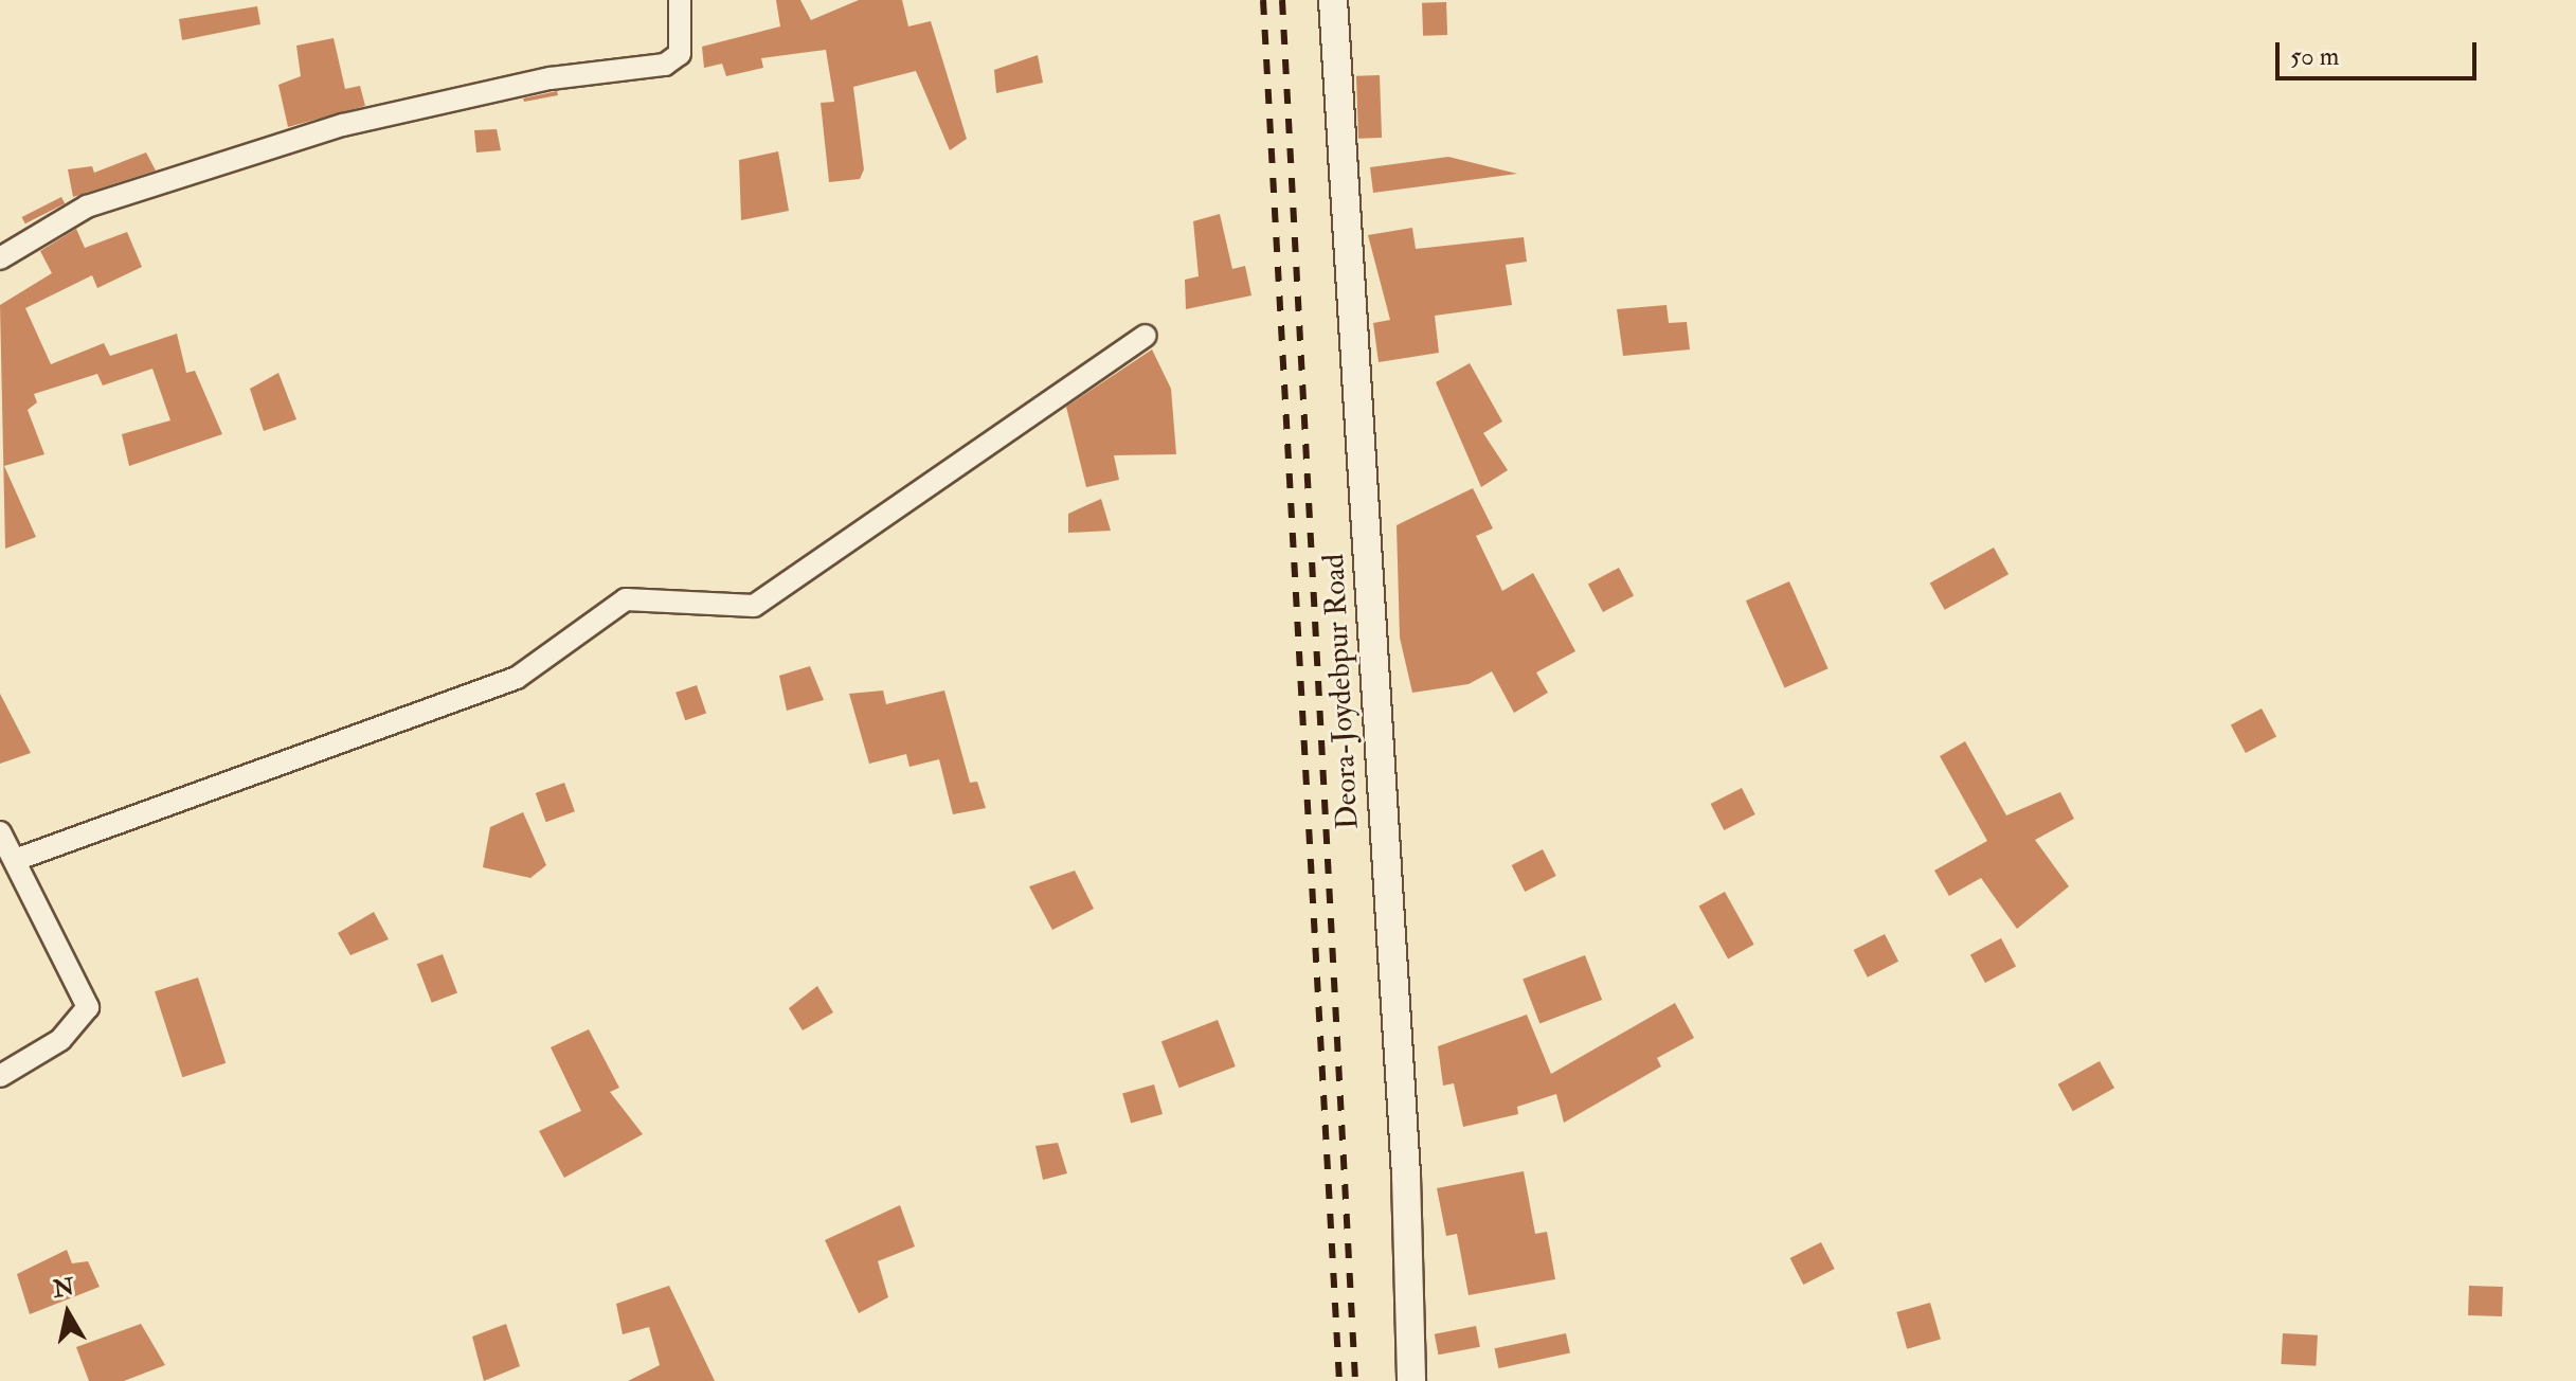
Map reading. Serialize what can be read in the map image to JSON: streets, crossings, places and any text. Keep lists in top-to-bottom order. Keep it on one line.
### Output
{"streets":{"street":["Deora-Joydebpur Road"]},"scale_bar":"50 m","north":"top"}
